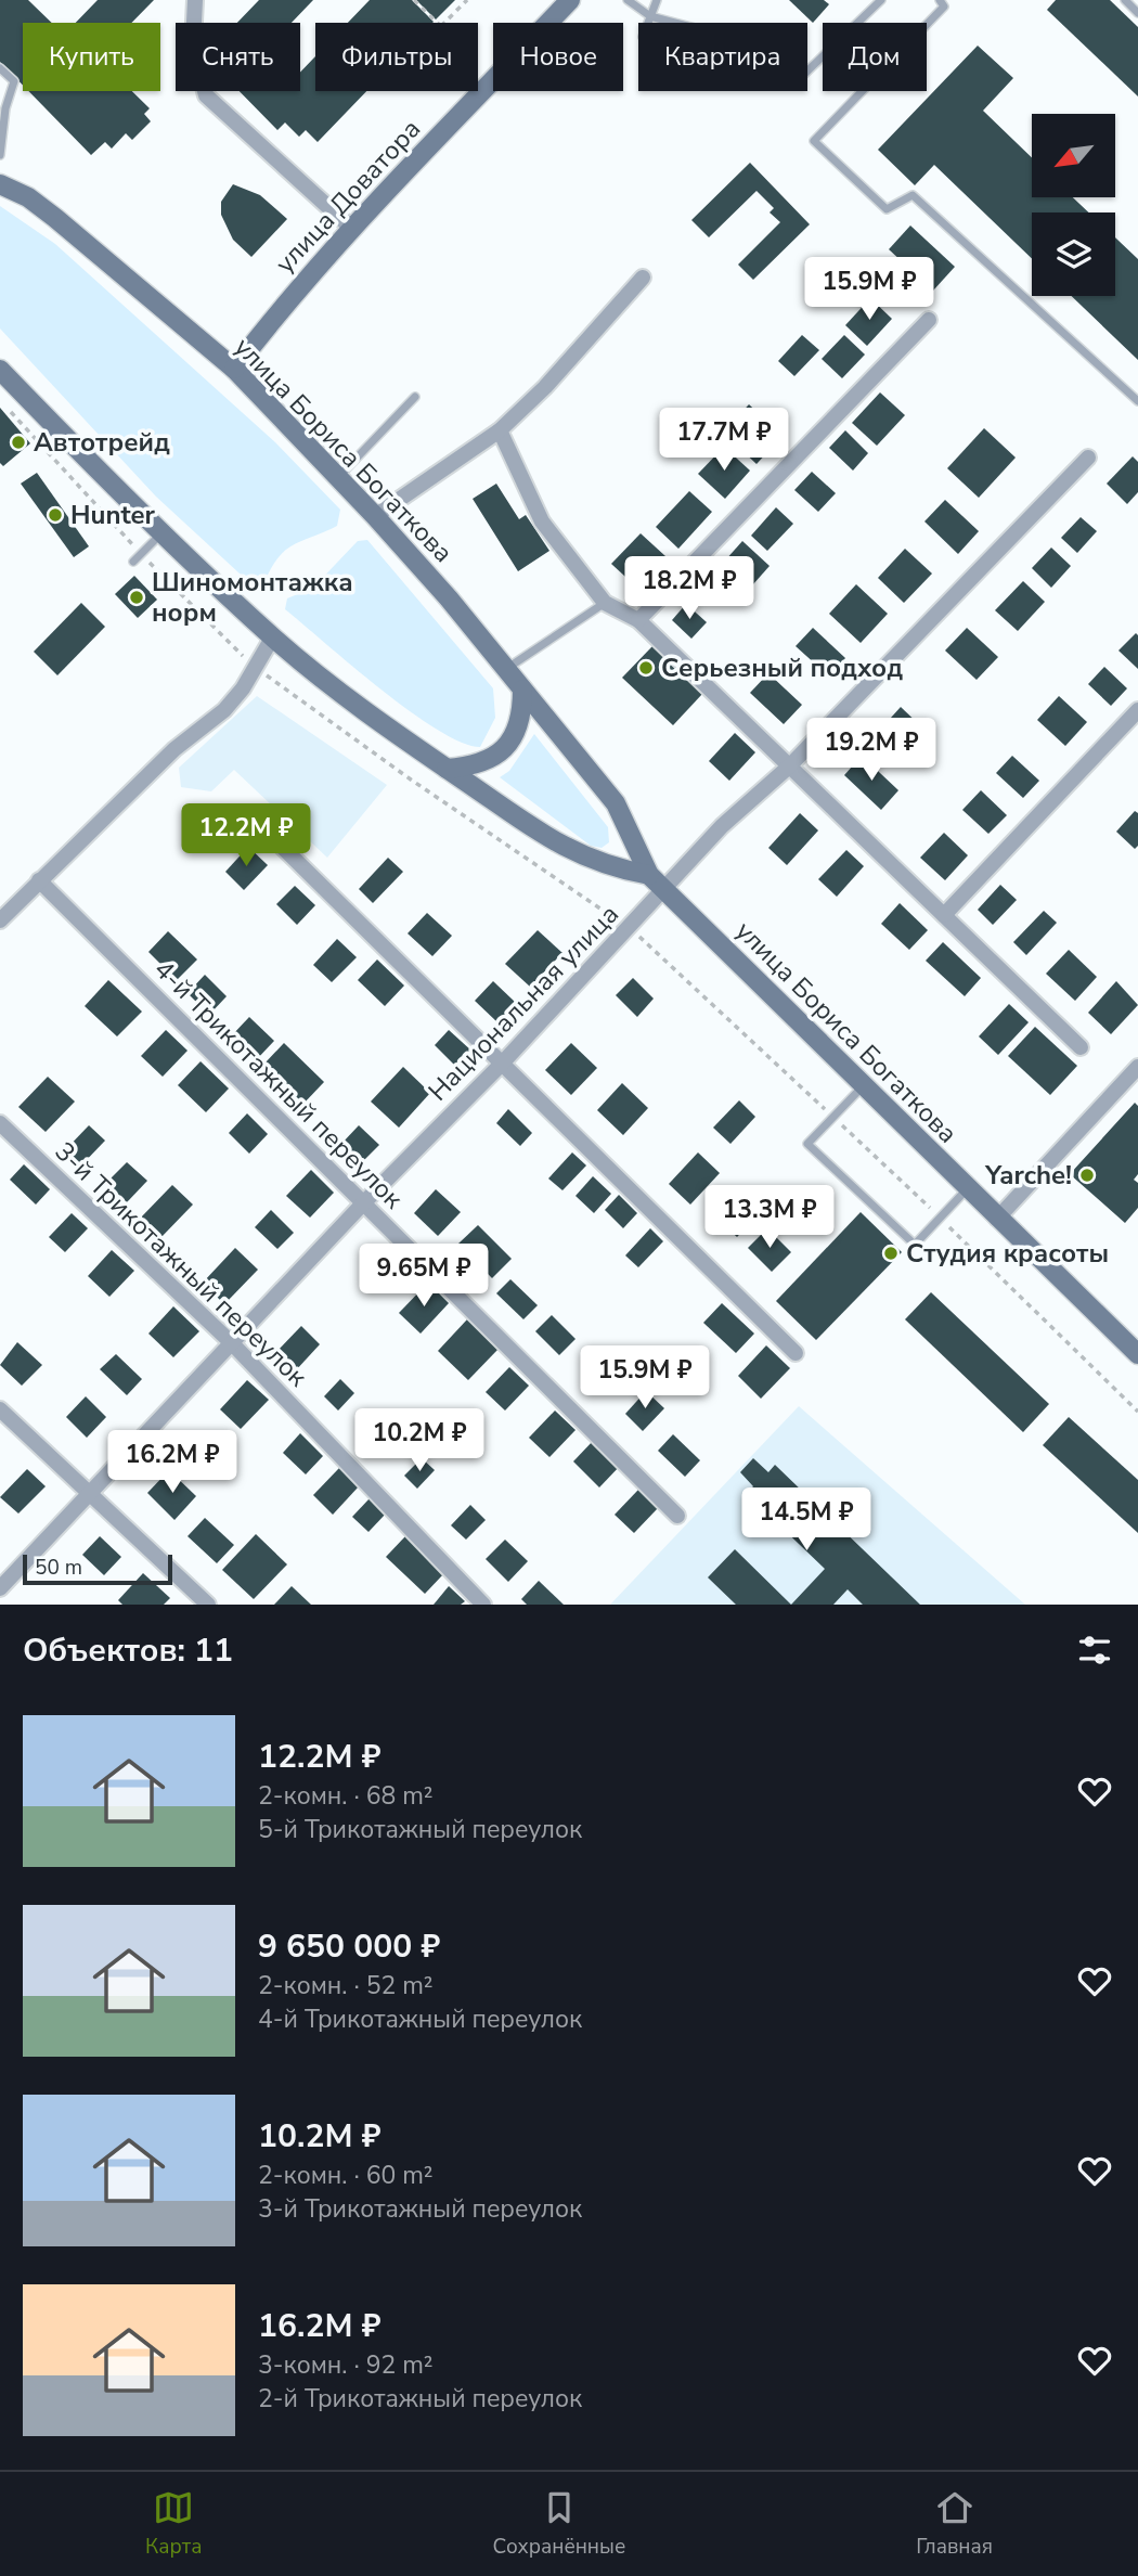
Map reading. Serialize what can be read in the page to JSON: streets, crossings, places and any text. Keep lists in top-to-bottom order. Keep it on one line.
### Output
{"streets":{"main road":["улица Доватора","улица Бориса Богаткова"],"street":["Национальная улица","4-й Трикотажный переулок","3-й Трикотажный переулок"]},"crossings":[["улица Доватора","улица Бориса Богаткова"],["улица Бориса Богаткова","Национальная улица"],["Национальная улица","4-й Трикотажный переулок"],["Национальная улица","3-й Трикотажный переулок"]],"places":["Автотрейд","Hunter","Шиномонтажка норм","Серьезный подход","Yarche!","Студия красоты"],"scale_bar":"50 m","north":"bottom left","page":{"chip":["Купить","Снять","Фильтры","Новое","Квартира","Дом"],"price":["15.9M ₽","17.7M ₽","18.2M ₽","19.2M ₽","12.2M ₽","13.3M ₽","9.65M ₽","15.9M ₽","10.2M ₽","16.2M ₽","14.5M ₽"],"scale":"50 m","heading":"Объектов: 11","list":[{"name":"12.2M ₽","note":"2-комн. · 68 m² · 5-й Трикотажный переулок"},{"name":"9 650 000 ₽","note":"2-комн. · 52 m² · 4-й Трикотажный переулок"},{"name":"10.2M ₽","note":"2-комн. · 60 m² · 3-й Трикотажный переулок"},{"name":"16.2M ₽","note":"3-комн. · 92 m² · 2-й Трикотажный переулок"}],"tabs":["Карта","Сохранённые","Главная"]}}
